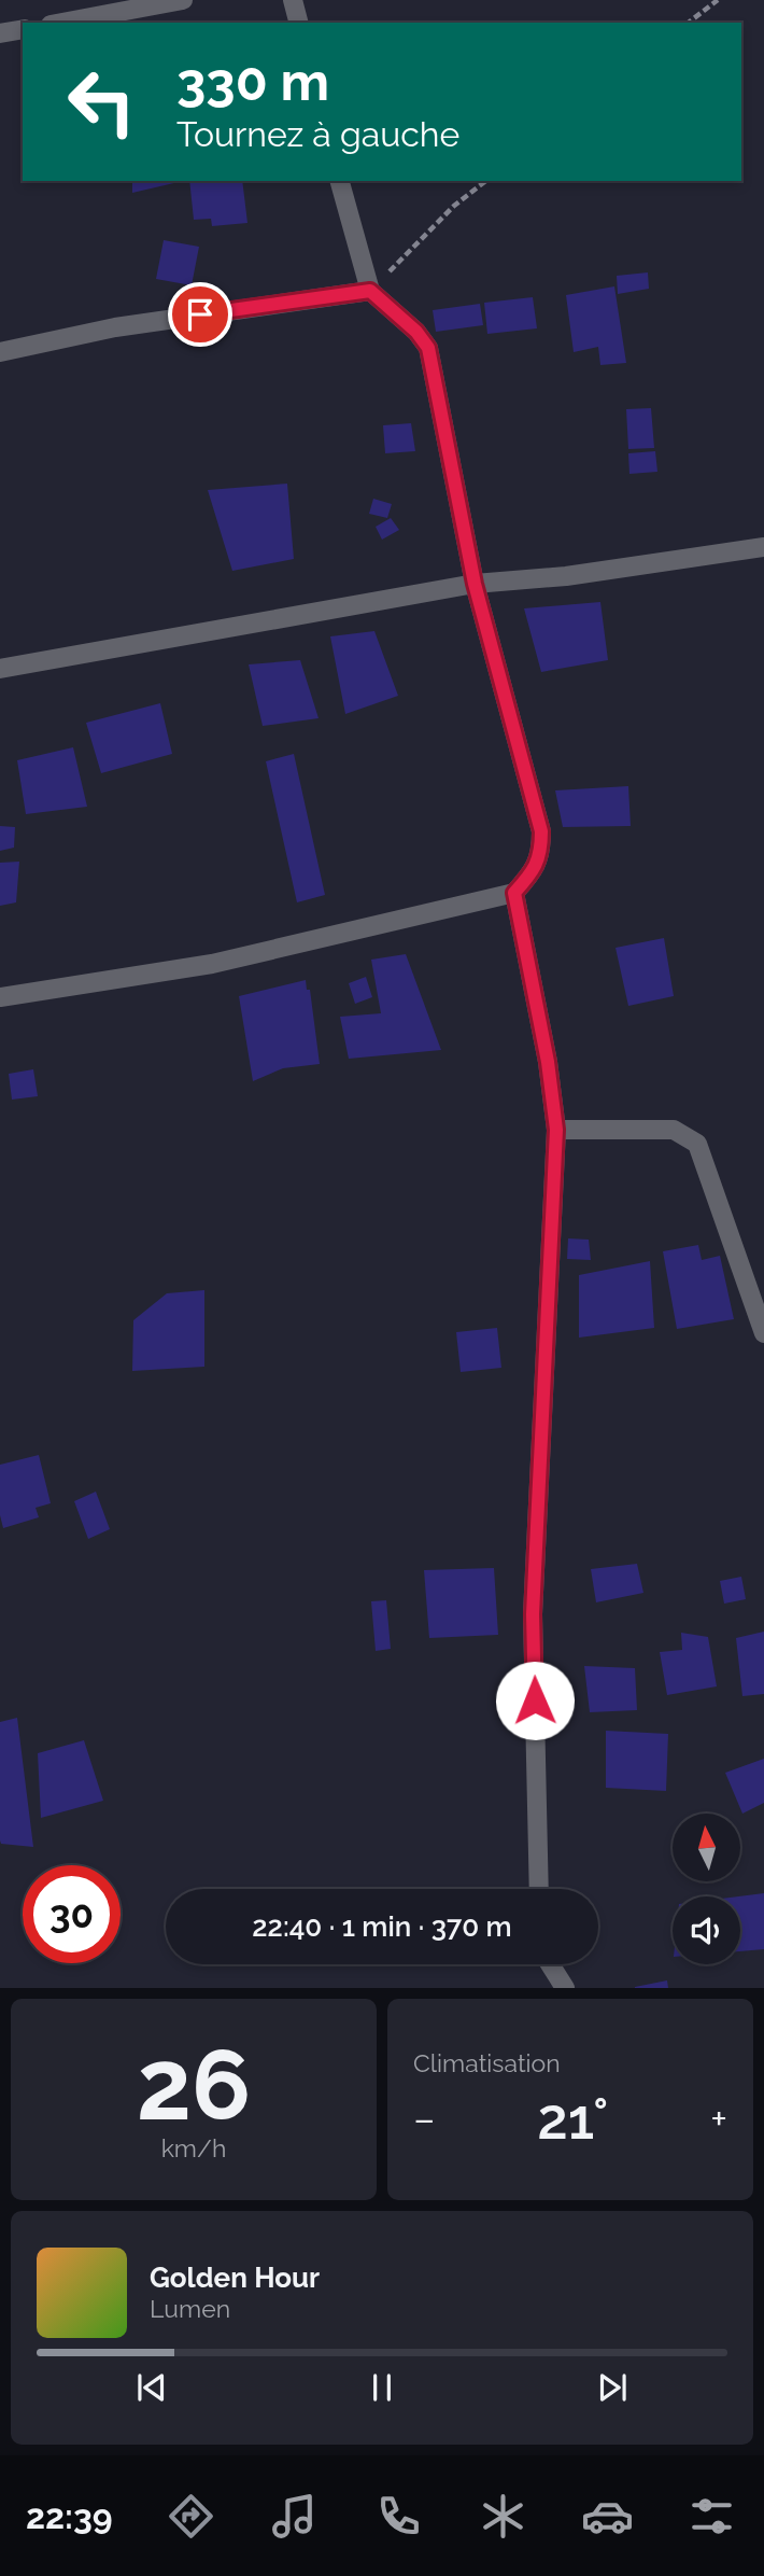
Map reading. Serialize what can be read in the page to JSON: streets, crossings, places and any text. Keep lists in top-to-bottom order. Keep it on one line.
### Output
{"north":"top","page":{"turn":["330 m","Tournez à gauche"],"limit":"30","trip":"22:40 · 1 min · 370 m","tile":[["26","km/h"],"Climatisation"],"heat":["−","21°","+"],"song":["Golden Hour","Lumen"],"tabs":"22:39"}}
